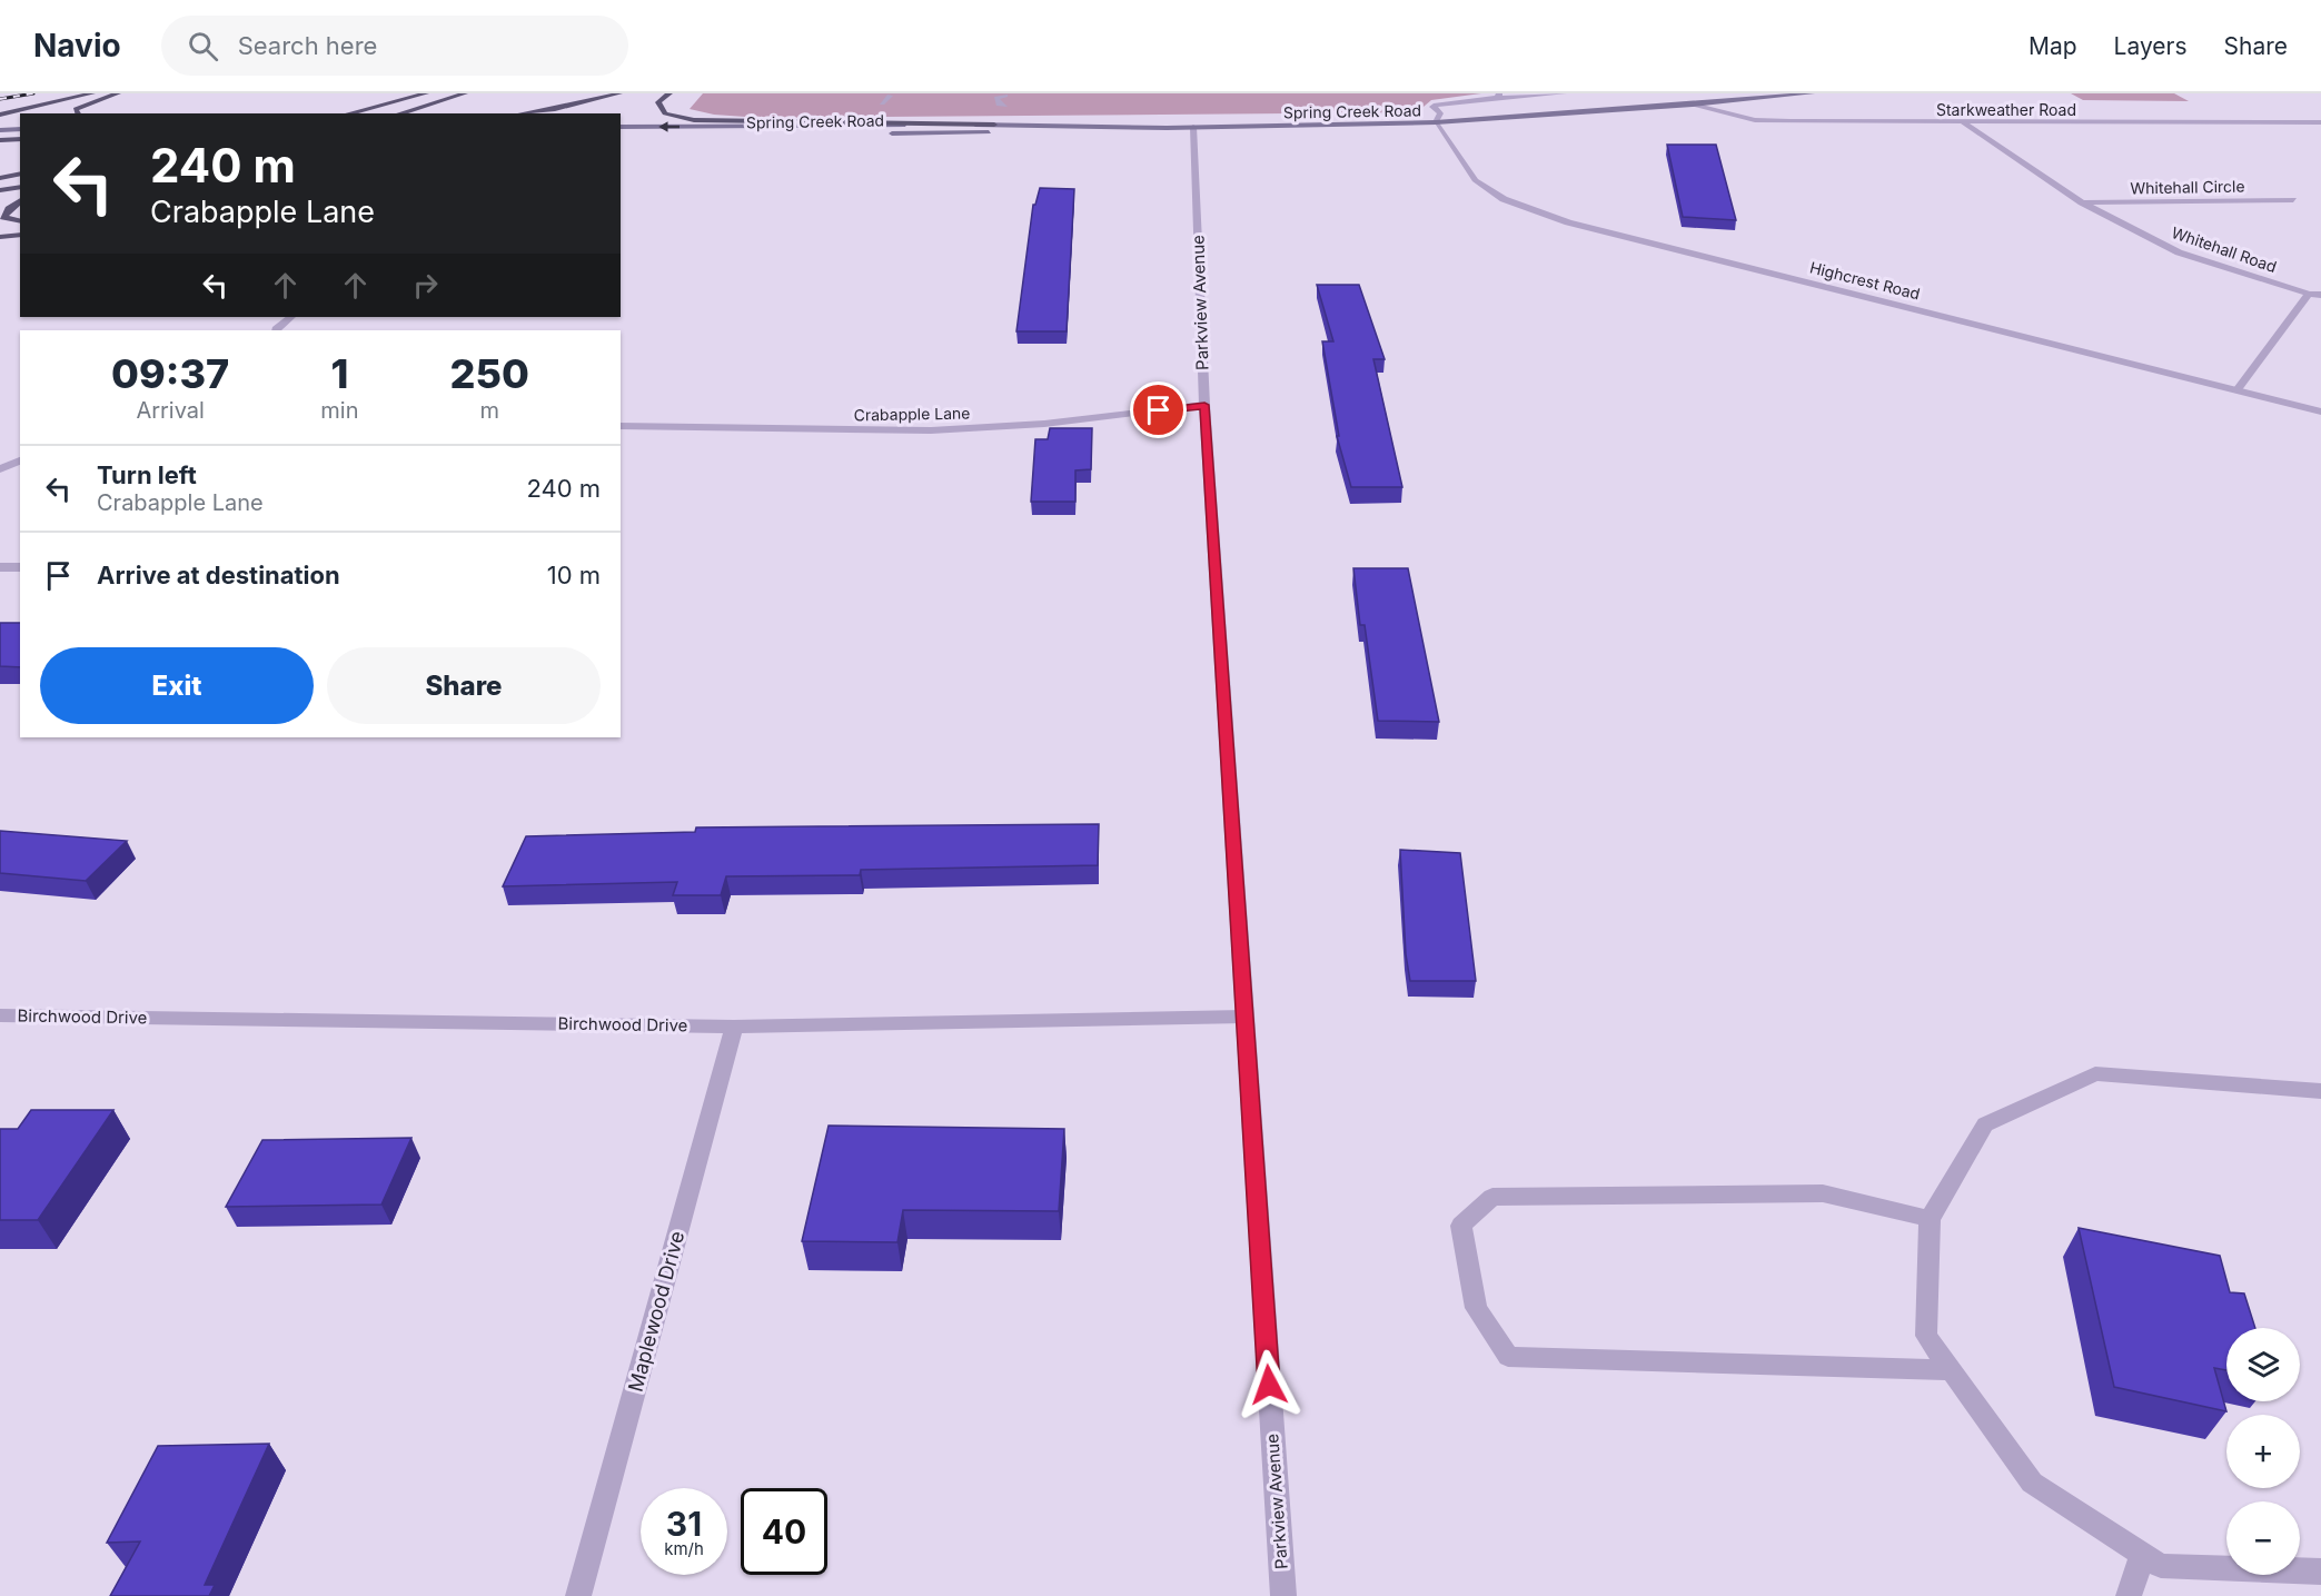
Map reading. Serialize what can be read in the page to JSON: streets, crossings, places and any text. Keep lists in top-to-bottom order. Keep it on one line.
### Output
{"streets":{"main road":["Spring Creek Road"],"street":["Starkweather Road","Whitehall Circle","Whitehall Road","Highcrest Road","Parkview Avenue","Crabapple Lane","Birchwood Drive","Maplewood Drive"]},"crossings":[["Starkweather Road","Spring Creek Road"],["Starkweather Road","Whitehall Road"],["Spring Creek Road","Highcrest Road"],["Spring Creek Road","Parkview Avenue"],["Whitehall Circle","Whitehall Road"],["Parkview Avenue","Crabapple Lane"],["Parkview Avenue","Birchwood Drive"],["Birchwood Drive","Maplewood Drive"]],"page":{"header":"Navio","search":"Search here","nav":["Map","Layers","Share"],"turn":["240 m","Crabapple Lane"],"eta":["09:37","Arrival","1","min","250","m"],"list":[{"name":"Turn left","note":"Crabapple Lane","value":"240 m"},{"name":"Arrive at destination","value":"10 m"}],"buttons":["Exit","Share"],"map_buttons":["+","−"],"speed":"31 km/h","limit":"40"}}
